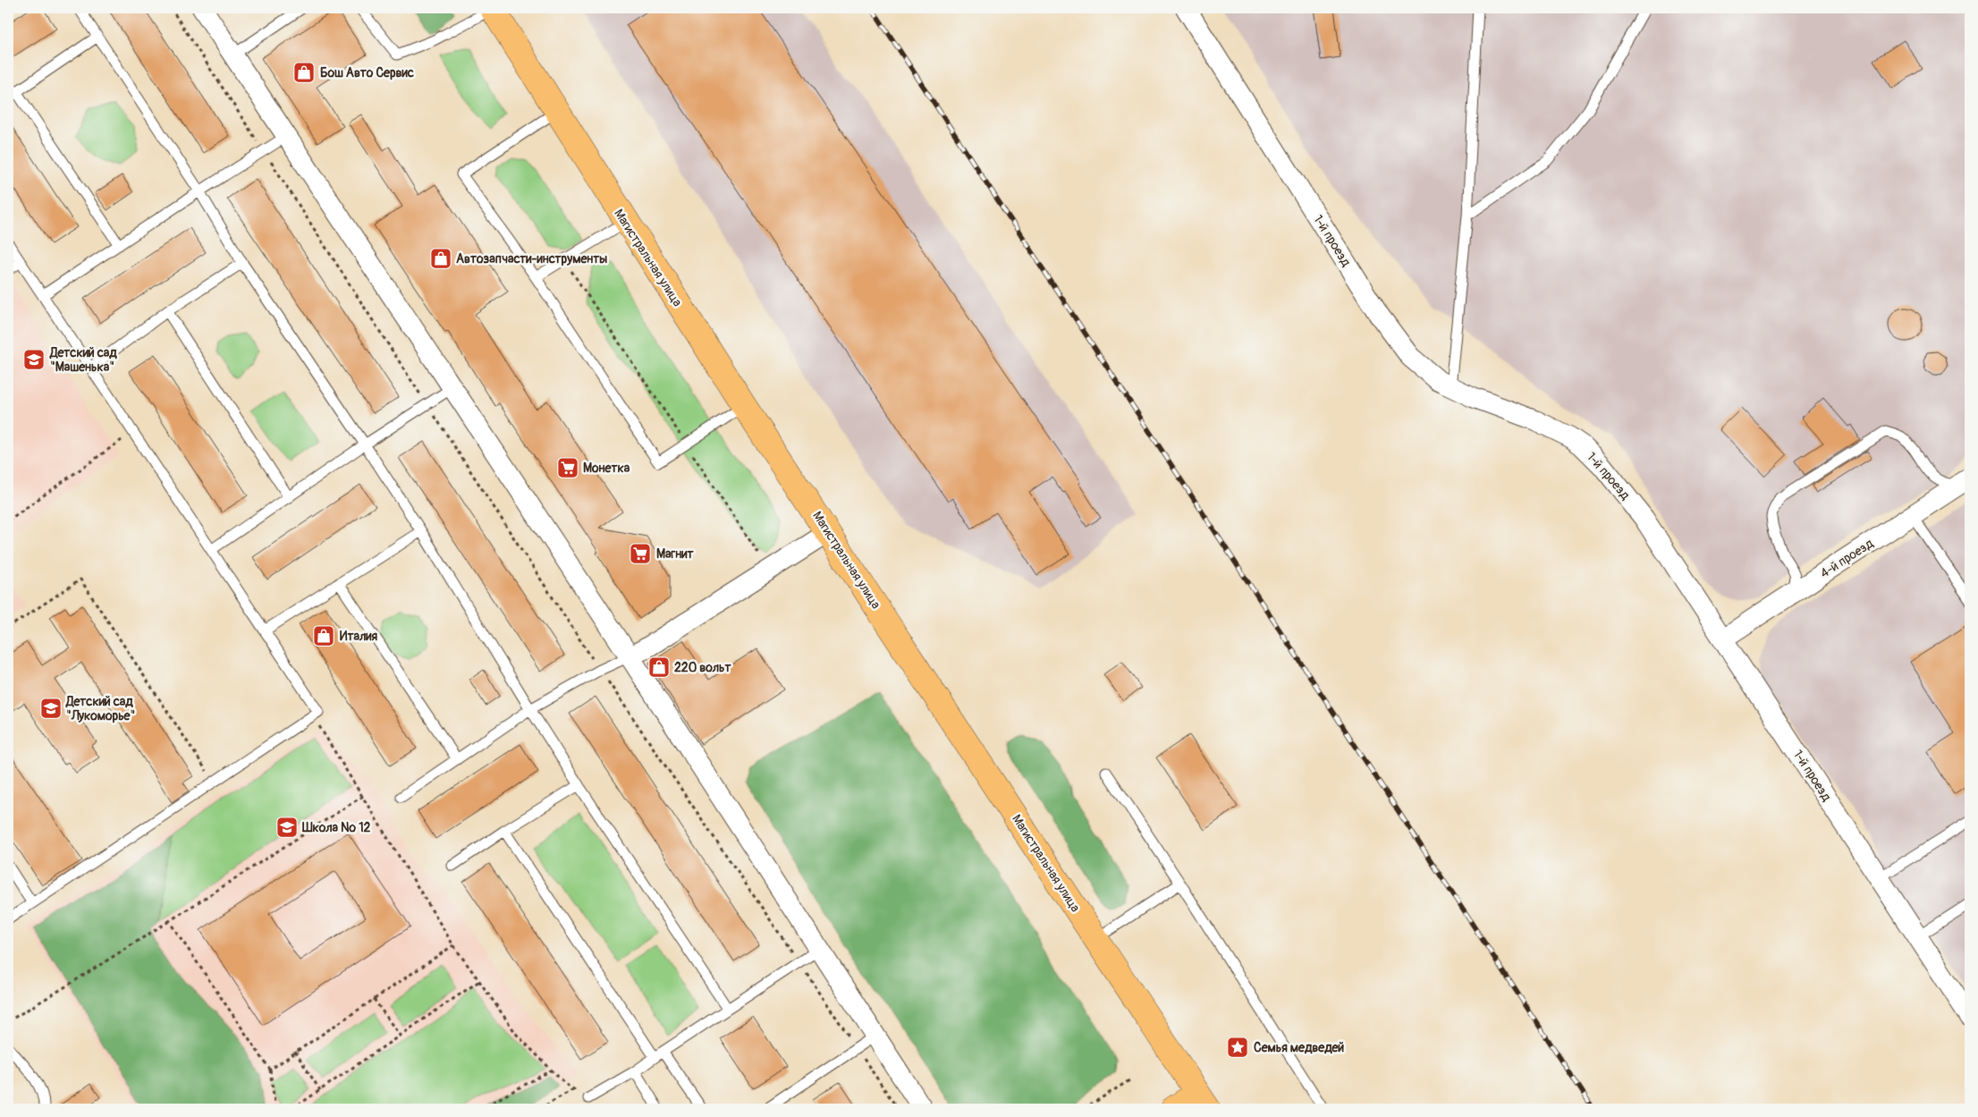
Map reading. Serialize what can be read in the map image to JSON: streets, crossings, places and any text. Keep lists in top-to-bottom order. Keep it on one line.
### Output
{"streets":{"main road":["Магистральная улица"],"street":["1-й проезд","4-й проезд"]},"crossings":[["1-й проезд","4-й проезд"]],"places":{"shop":["Бош Авто Сервис","Автозапчасти-инструменты","Италия","220 вольт"],"school or university":["Детский сад \"Машенька\"","Детский сад \"Лукоморье\"","Школа № 12"],"supermarket":["Монетка","Магнит"],"place":["Семья медведей"]}}
